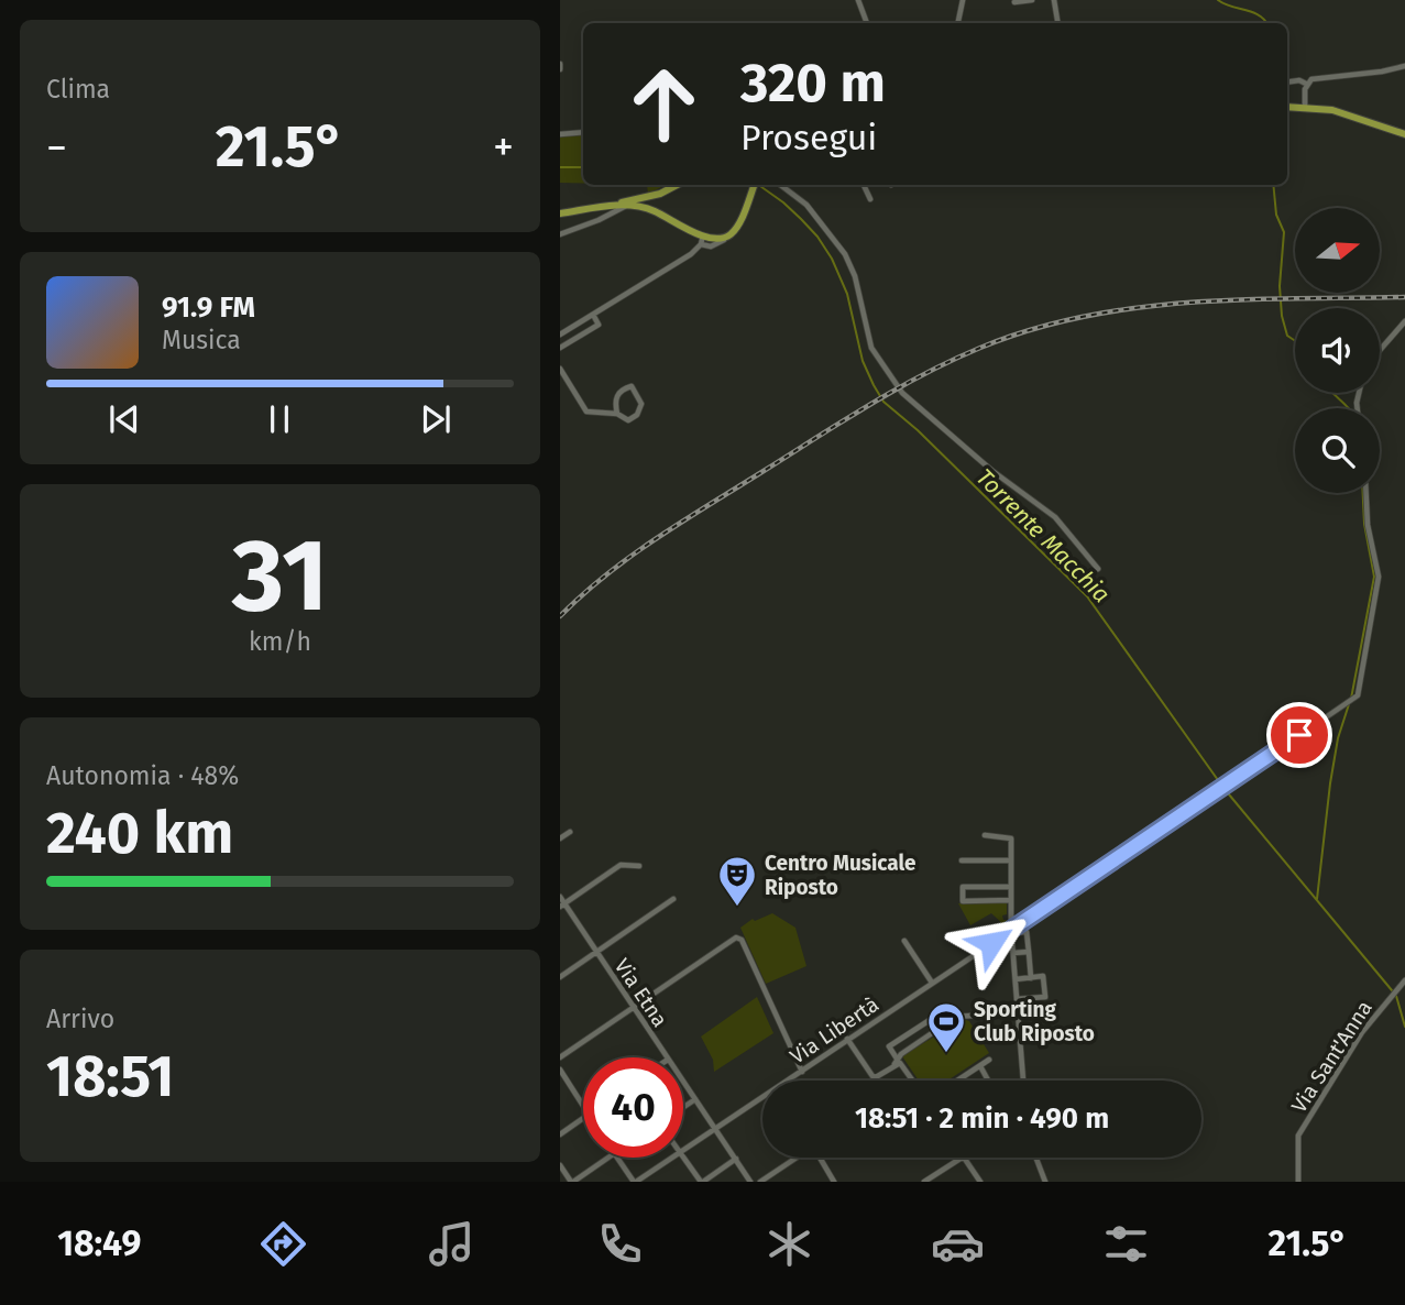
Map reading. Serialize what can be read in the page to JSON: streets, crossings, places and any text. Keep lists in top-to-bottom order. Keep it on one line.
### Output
{"streets":{"street":["Via Etna","Via Libertà","Via Sant'Anna"]},"crossings":[["Via Etna","Via Libertà"]],"water":["Torrente Macchia"],"places":{"theatre":["Centro Musicale Riposto"],"sports":["Sporting Club Riposto"]},"north":"right","page":{"tile":["Clima",["31","km/h"],["Autonomia · 48%","240 km"],["Arrivo","18:51"]],"turn":["320 m","Prosegui"],"heat":["−","21.5°","+"],"song":["91.9 FM","Musica"],"limit":"40","trip":"18:51 · 2 min · 490 m","tabs":["18:49","21.5°"]}}
